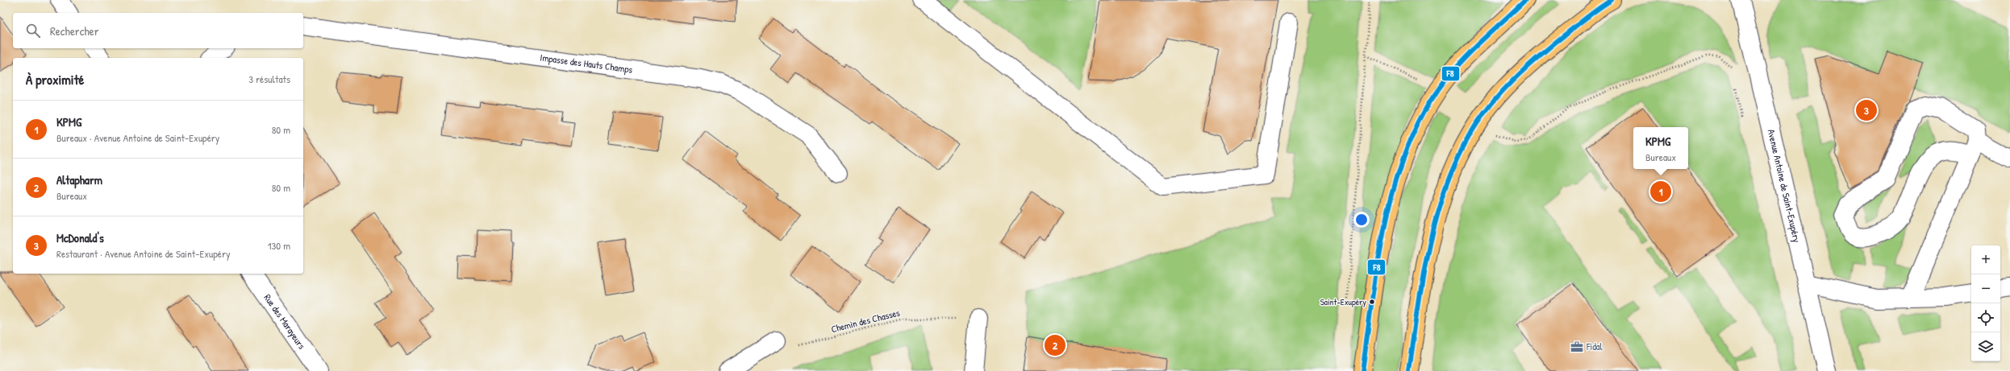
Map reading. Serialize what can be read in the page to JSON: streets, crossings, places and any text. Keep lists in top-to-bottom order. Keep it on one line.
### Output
{"streets":{"street":["Impasse des Hauts Champs","Avenue Antoine de Saint-Exupéry","Rue des Marayeurs"],"path":["Chemin des Chasses"]},"places":{"other":["Saint-Exupéry"],"office":["Fidal"]},"lines":["transit line F8"],"page":{"search":"Rechercher","heading":["À proximité","3 résultats"],"pins":["3","1","2"],"list":[{"mark":"1","name":"KPMG","note":"Bureaux · Avenue Antoine de Saint-Exupéry","value":"80 m"},{"mark":"2","name":"Altapharm","note":"Bureaux","value":"80 m"},{"mark":"3","name":"McDonald's","note":"Restaurant · Avenue Antoine de Saint-Exupéry","value":"130 m"}],"popup":["KPMG","Bureaux"],"map_buttons":["+","−"]}}
